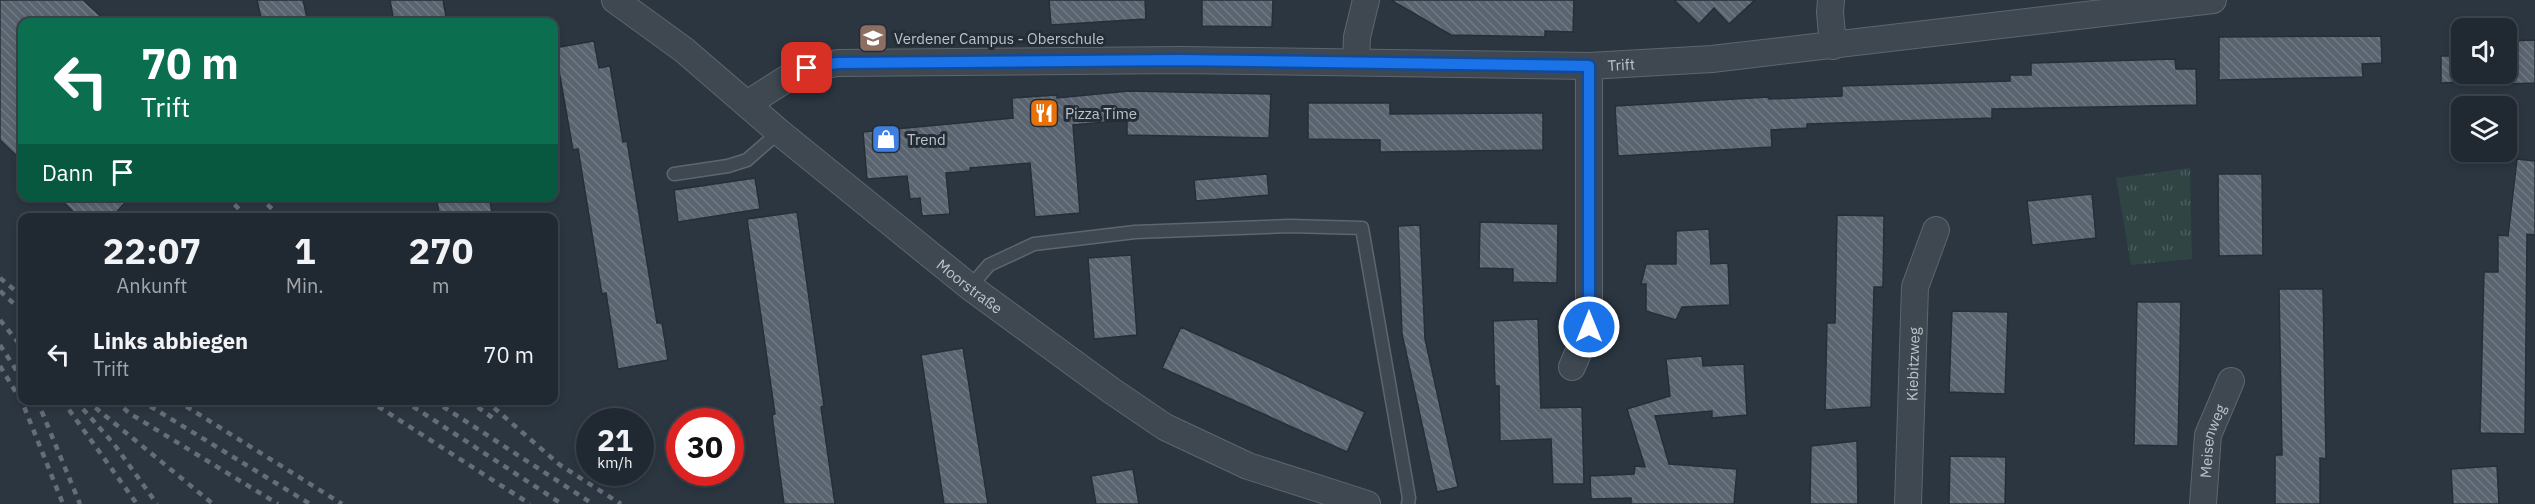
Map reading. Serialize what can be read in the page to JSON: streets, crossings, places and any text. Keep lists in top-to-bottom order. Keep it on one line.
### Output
{"streets":{"street":["Trift","Moorstraße","Kiebitzweg","Meisenweg"]},"crossings":[["Trift","Moorstraße"]],"places":{"school or university":["Verdener Campus - Oberschule"],"restaurant":["Pizza Time"],"shop":["Trend"]},"page":{"turn":["70 m","Trift"],"then":"Dann","eta":["22:07","Ankunft","1","Min.","270","m"],"list":[{"name":"Links abbiegen","note":"Trift","value":"70 m"}],"speed":"21 km/h","limit":"30"}}
